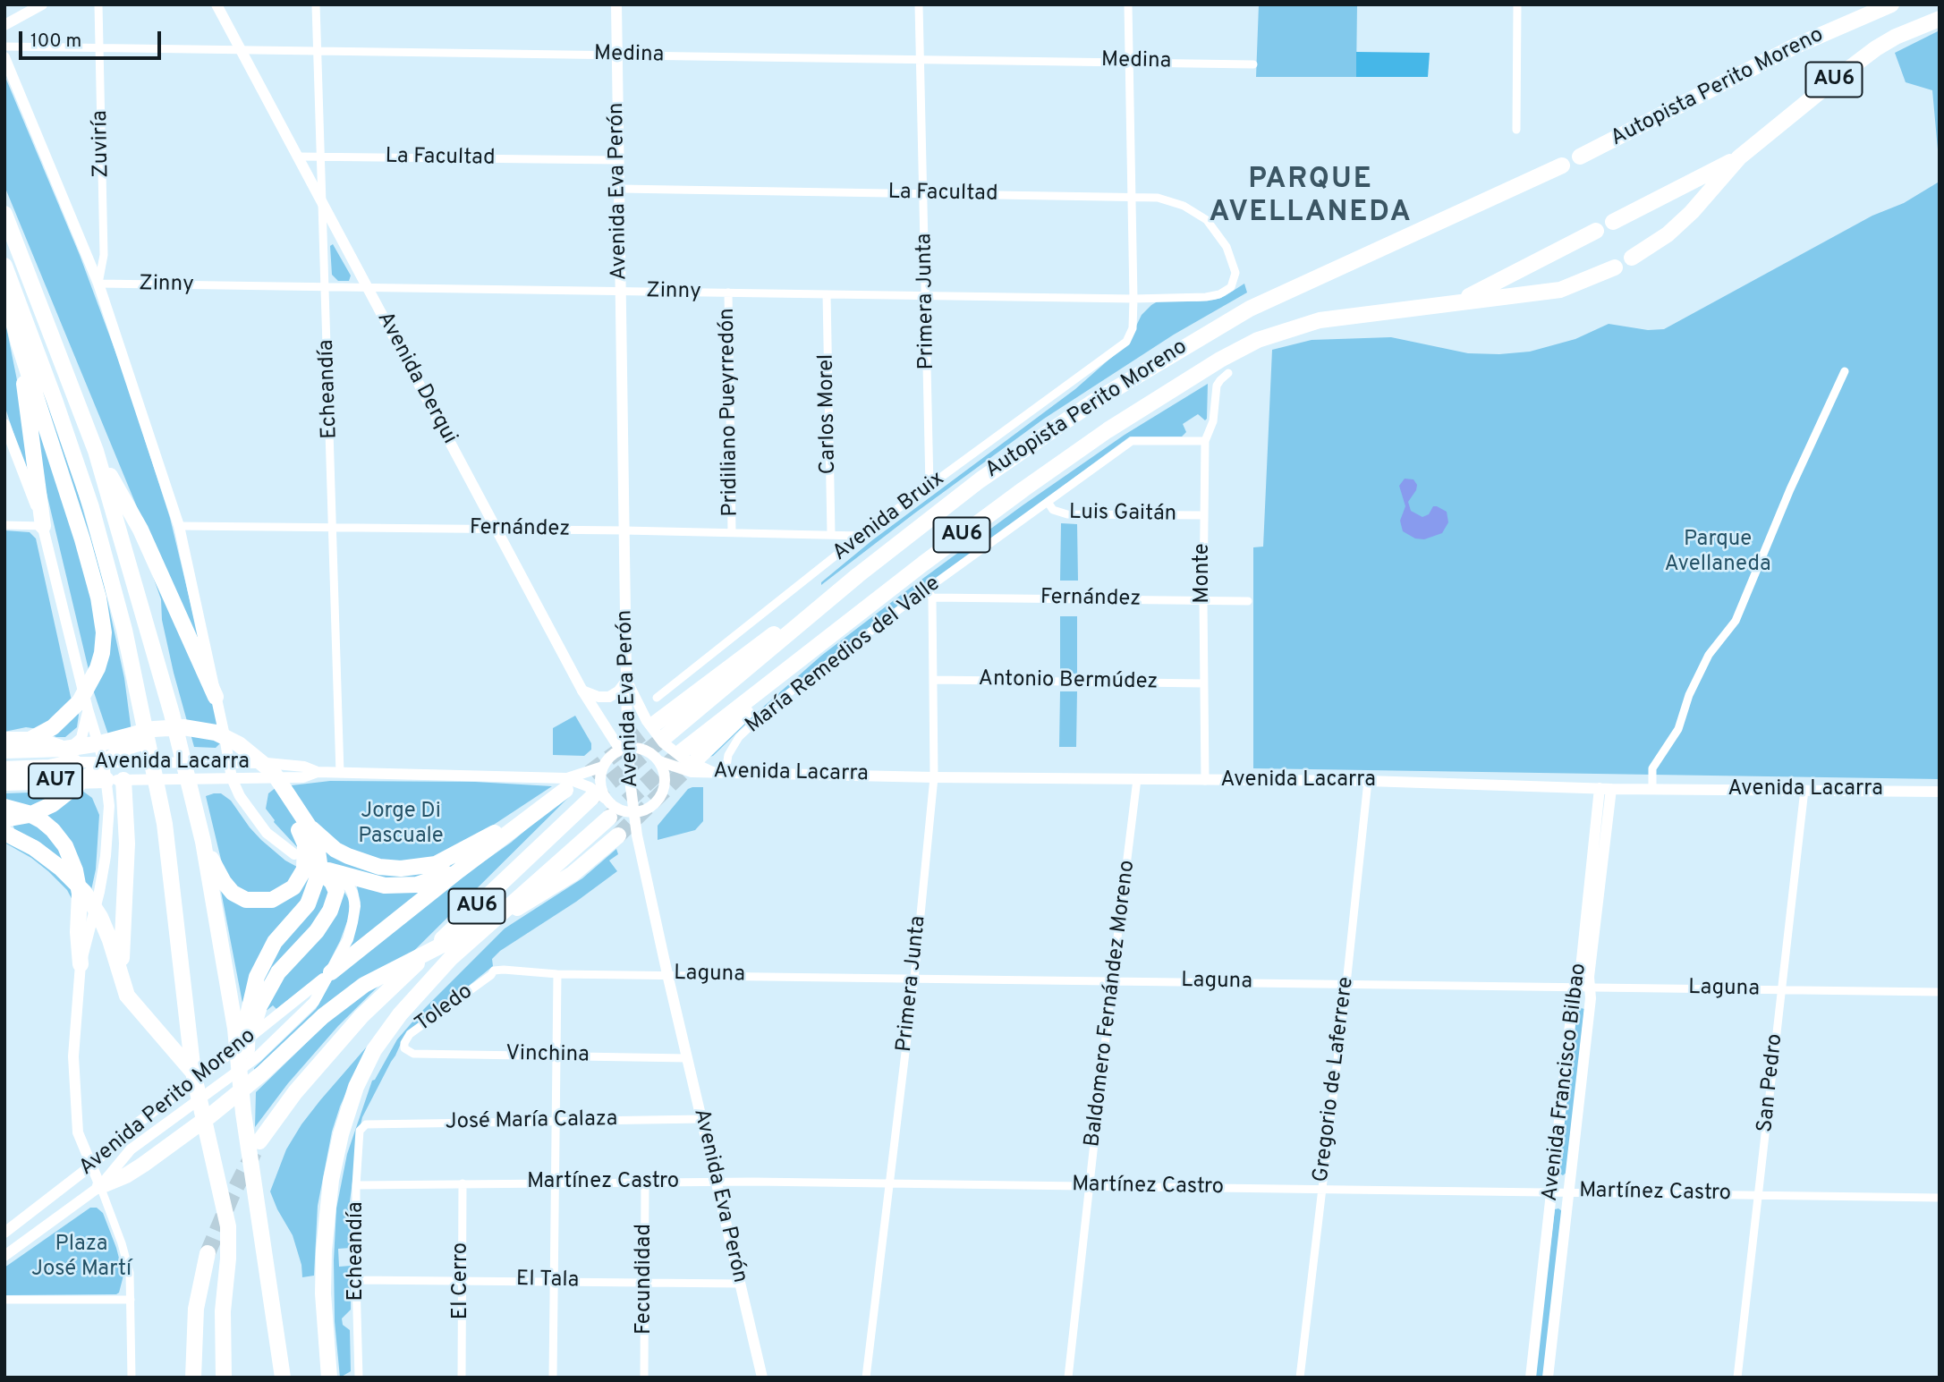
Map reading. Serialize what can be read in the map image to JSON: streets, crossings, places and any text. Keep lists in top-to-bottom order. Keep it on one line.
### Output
{"streets":{"highway":["AU6","Autopista Perito Moreno","AU7"],"street":["Medina","Zuviría","La Facultad","Avenida Eva Perón","Zinny","Primera Junta","Avenida Derqui","Echeandía","Pridiliano Pueyrredón","Carlos Morel","Luis Gaitán","Avenida Bruix","Fernández","Monte","María Remedios del Valle","Antonio Bermúdez","Avenida Lacarra","Laguna","Baldomero Fernández Moreno","Toledo","Vinchina","Gregorio de Laferrere","Avenida Francisco Bilbao","San Pedro","Avenida Perito Moreno","José María Calaza","Martínez Castro","Fecundidad","El Cerro","El Tala"]},"crossings":[["Medina","Zuviría"],["Medina","Avenida Eva Perón"],["Medina","Primera Junta"],["Medina","Avenida Derqui"],["Medina","Echeandía"],["AU6","Avenida Lacarra"],["Zuviría","Zinny"],["La Facultad","Avenida Eva Perón"],["La Facultad","Zinny"],["La Facultad","Primera Junta"],["La Facultad","Avenida Derqui"],["La Facultad","Echeandía"],["Avenida Eva Perón","Zinny"],["Avenida Eva Perón","Avenida Derqui"],["Avenida Eva Perón","Fernández"],["Avenida Eva Perón","Avenida Lacarra"],["Avenida Eva Perón","Laguna"],["Avenida Eva Perón","Vinchina"],["Avenida Eva Perón","José María Calaza"],["Avenida Eva Perón","Martínez Castro"],["Avenida Eva Perón","El Tala"],["Zinny","Primera Junta"],["Zinny","Avenida Derqui"],["Zinny","Echeandía"],["Zinny","Pridiliano Pueyrredón"],["Zinny","Carlos Morel"],["Zinny","Avenida Bruix"],["Primera Junta","Avenida Bruix"],["Primera Junta","Fernández"],["Primera Junta","María Remedios del Valle"],["Primera Junta","Antonio Bermúdez"],["Primera Junta","Avenida Lacarra"],["Primera Junta","Laguna"],["Primera Junta","Martínez Castro"],["Avenida Derqui","Echeandía"],["Avenida Derqui","Fernández"],["Avenida Derqui","Avenida Lacarra"],["Echeandía","Fernández"],["Echeandía","Avenida Lacarra"],["Echeandía","José María Calaza"],["Echeandía","Martínez Castro"],["Echeandía","El Tala"],["Pridiliano Pueyrredón","Fernández"],["Carlos Morel","Fernández"],["Luis Gaitán","Monte"],["Luis Gaitán","María Remedios del Valle"],["Avenida Bruix","Fernández"],["Fernández","Monte"],["Fernández","María Remedios del Valle"],["Monte","María Remedios del Valle"],["Monte","Antonio Bermúdez"],["Monte","Avenida Lacarra"],["María Remedios del Valle","Avenida Lacarra"],["Avenida Lacarra","AU7"],["Avenida Lacarra","Baldomero Fernández Moreno"],["Avenida Lacarra","Gregorio de Laferrere"],["Avenida Lacarra","Avenida Francisco Bilbao"],["Avenida Lacarra","San Pedro"],["Laguna","Baldomero Fernández Moreno"],["Laguna","Toledo"],["Laguna","Gregorio de Laferrere"],["Laguna","Avenida Francisco Bilbao"],["Laguna","San Pedro"],["Baldomero Fernández Moreno","Martínez Castro"],["Toledo","Vinchina"],["Gregorio de Laferrere","Martínez Castro"],["Avenida Francisco Bilbao","Martínez Castro"],["San Pedro","Martínez Castro"],["Martínez Castro","Fecundidad"],["Martínez Castro","El Cerro"],["Fecundidad","El Tala"],["El Cerro","El Tala"]],"districts":["PARQUE AVELLANEDA"],"parks":["Parque Avellaneda","Jorge Di Pascuale","Plaza José Martí"],"scale_bar":"100 m"}
